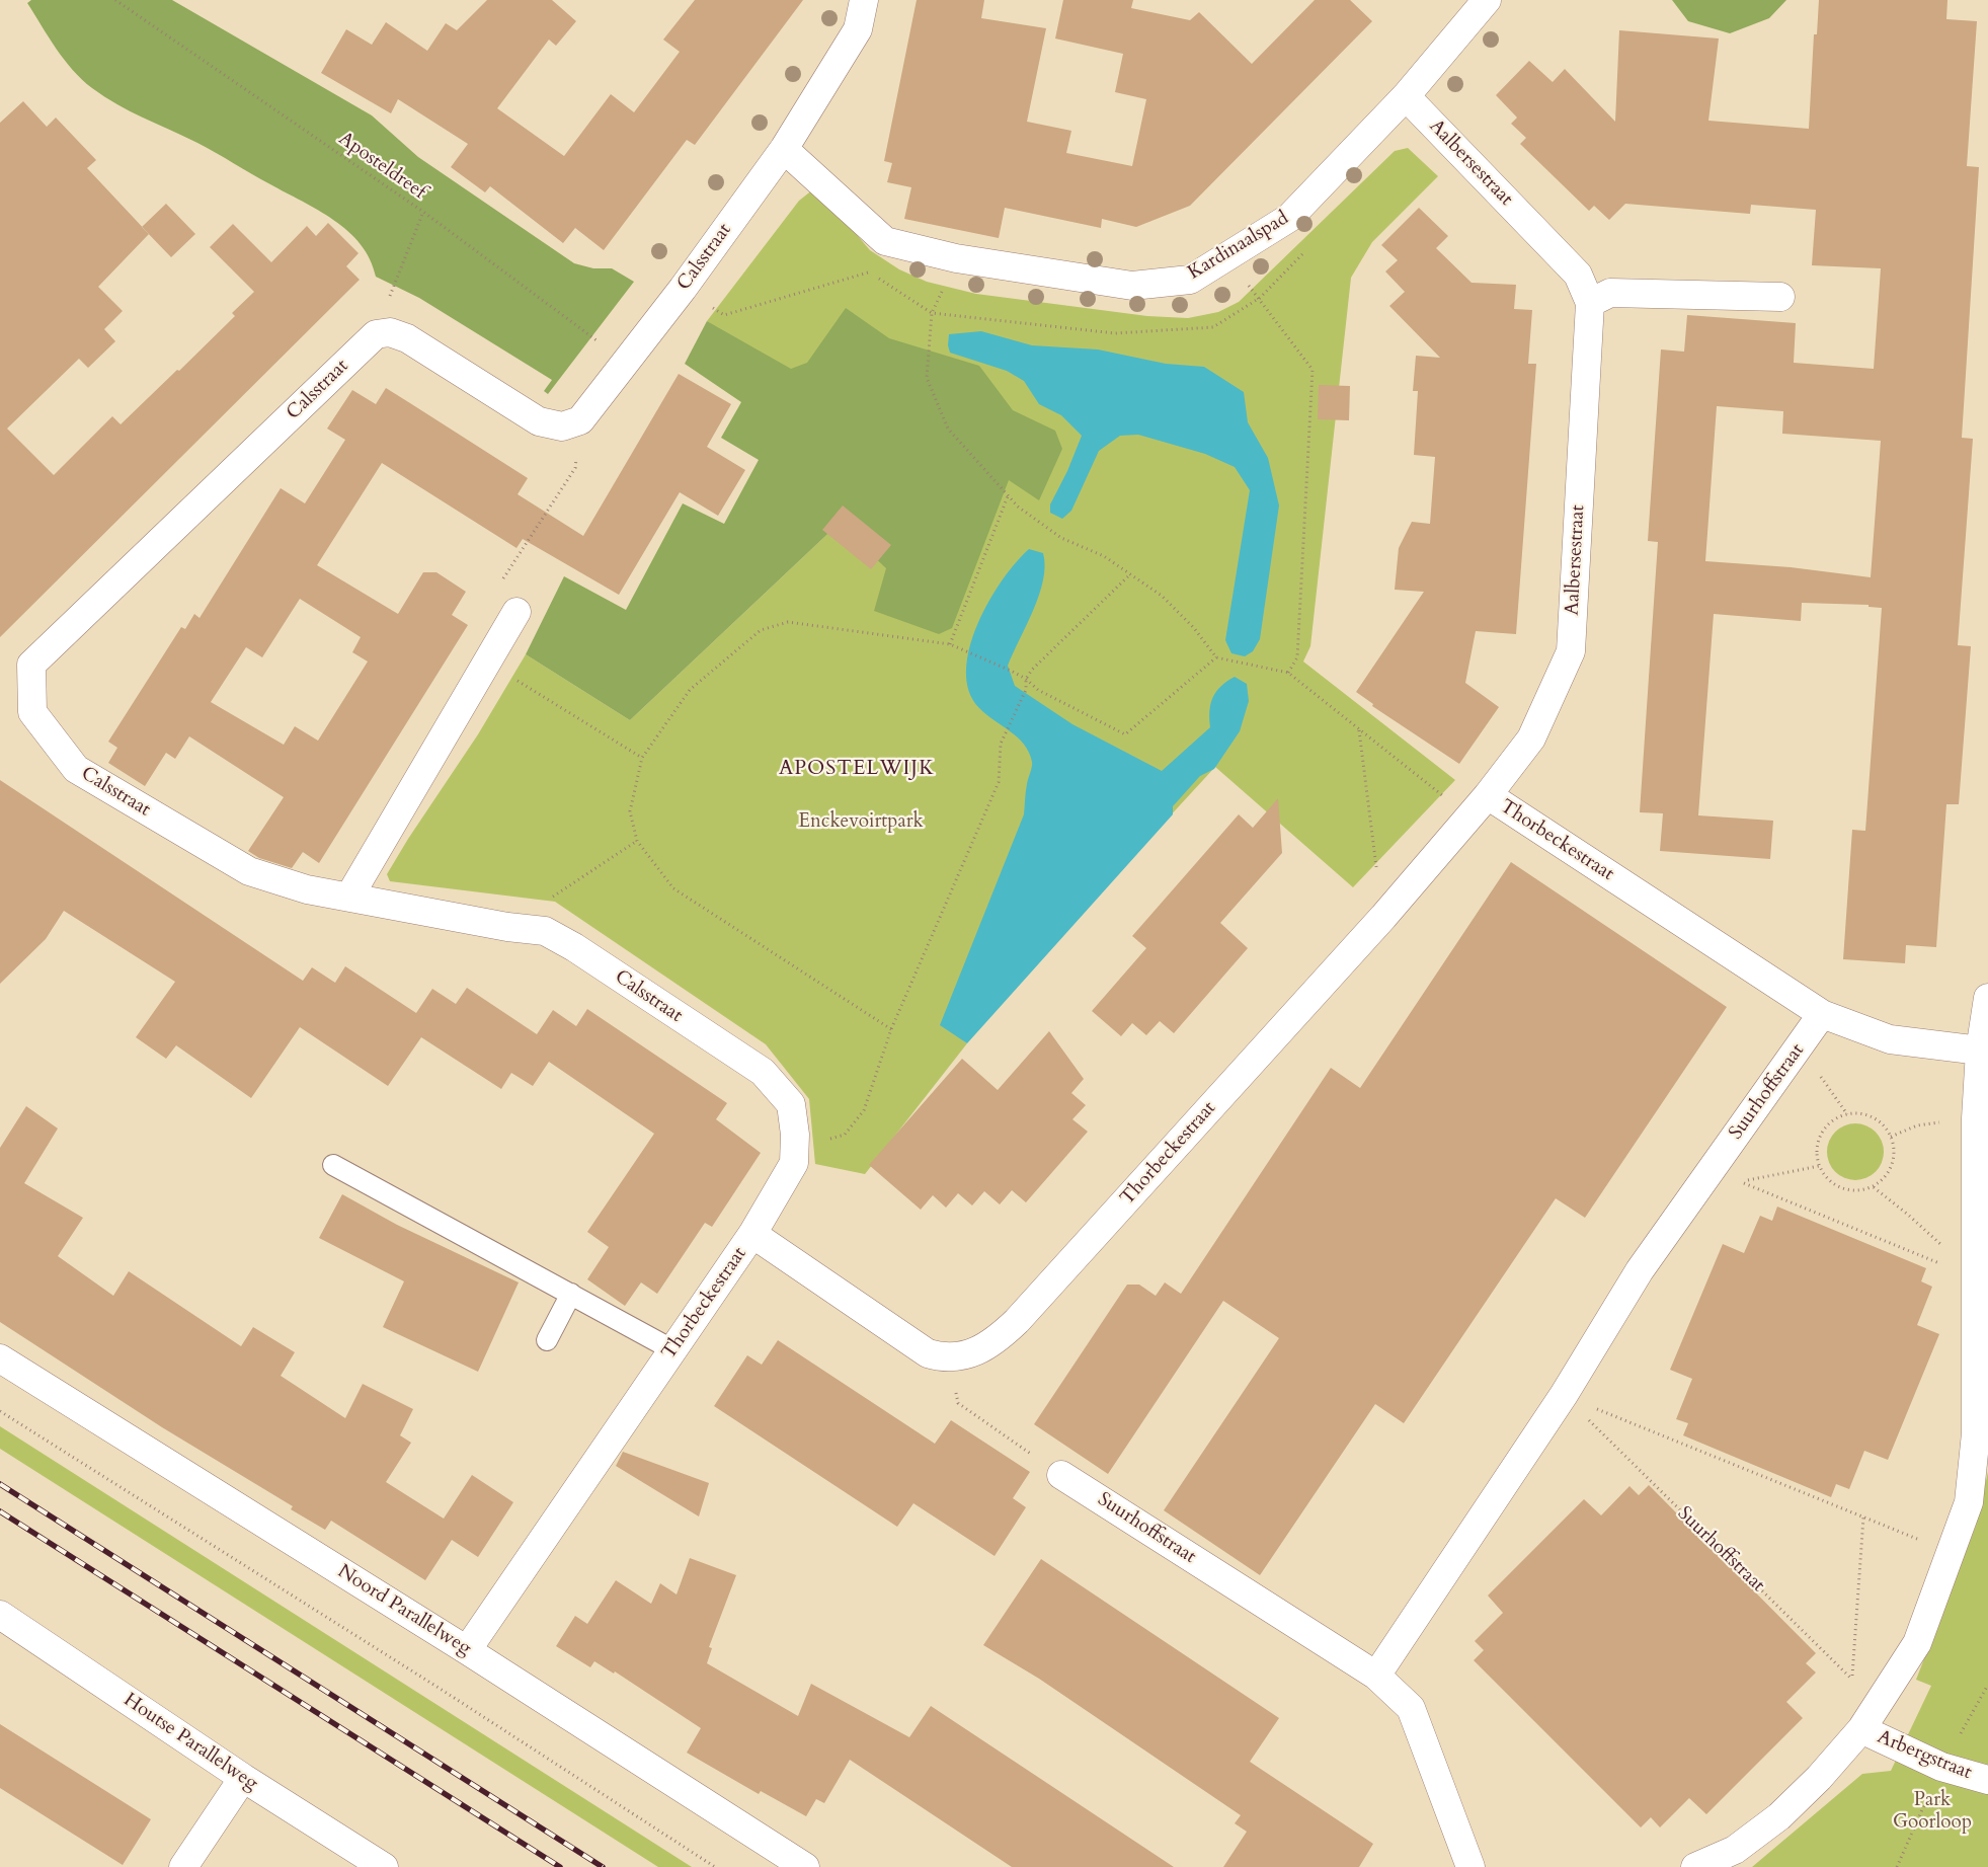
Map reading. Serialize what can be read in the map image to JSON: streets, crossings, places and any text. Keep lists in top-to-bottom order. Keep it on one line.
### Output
{"streets":{"street":["Aalbersestraat","Kardinaalspad","Calsstraat","Thorbeckestraat","Suurhoffstraat","Noord Parallelweg","Houtse Parallelweg","Arbergstraat"],"path":["Aposteldreef"]},"crossings":[["Aalbersestraat","Kardinaalspad"],["Aalbersestraat","Thorbeckestraat"],["Aposteldreef","Calsstraat"],["Kardinaalspad","Calsstraat"],["Calsstraat","Thorbeckestraat"],["Thorbeckestraat","Suurhoffstraat"],["Thorbeckestraat","Noord Parallelweg"]],"districts":["APOSTELWIJK"],"parks":["Enckevoirtpark","Park Goorloop"]}
